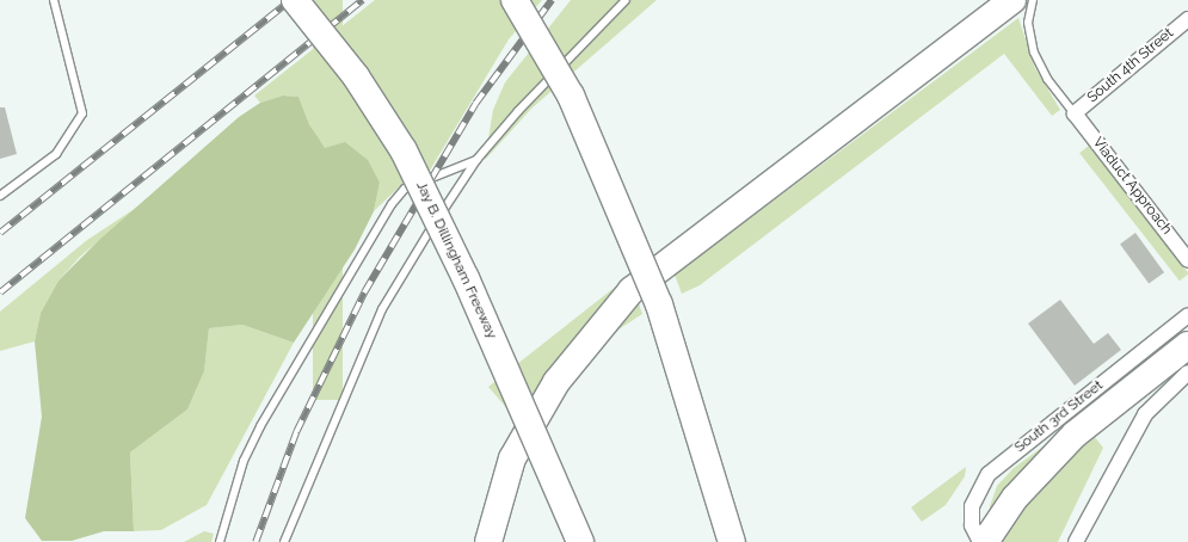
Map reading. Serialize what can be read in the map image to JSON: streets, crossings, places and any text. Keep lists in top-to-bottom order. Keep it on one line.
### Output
{"streets":{"highway":["Jay B. Dillingham Freeway"],"street":["South 4th Street","Viaduct Approach","South 3rd Street"]},"crossings":[["South 4th Street","Viaduct Approach"]]}
